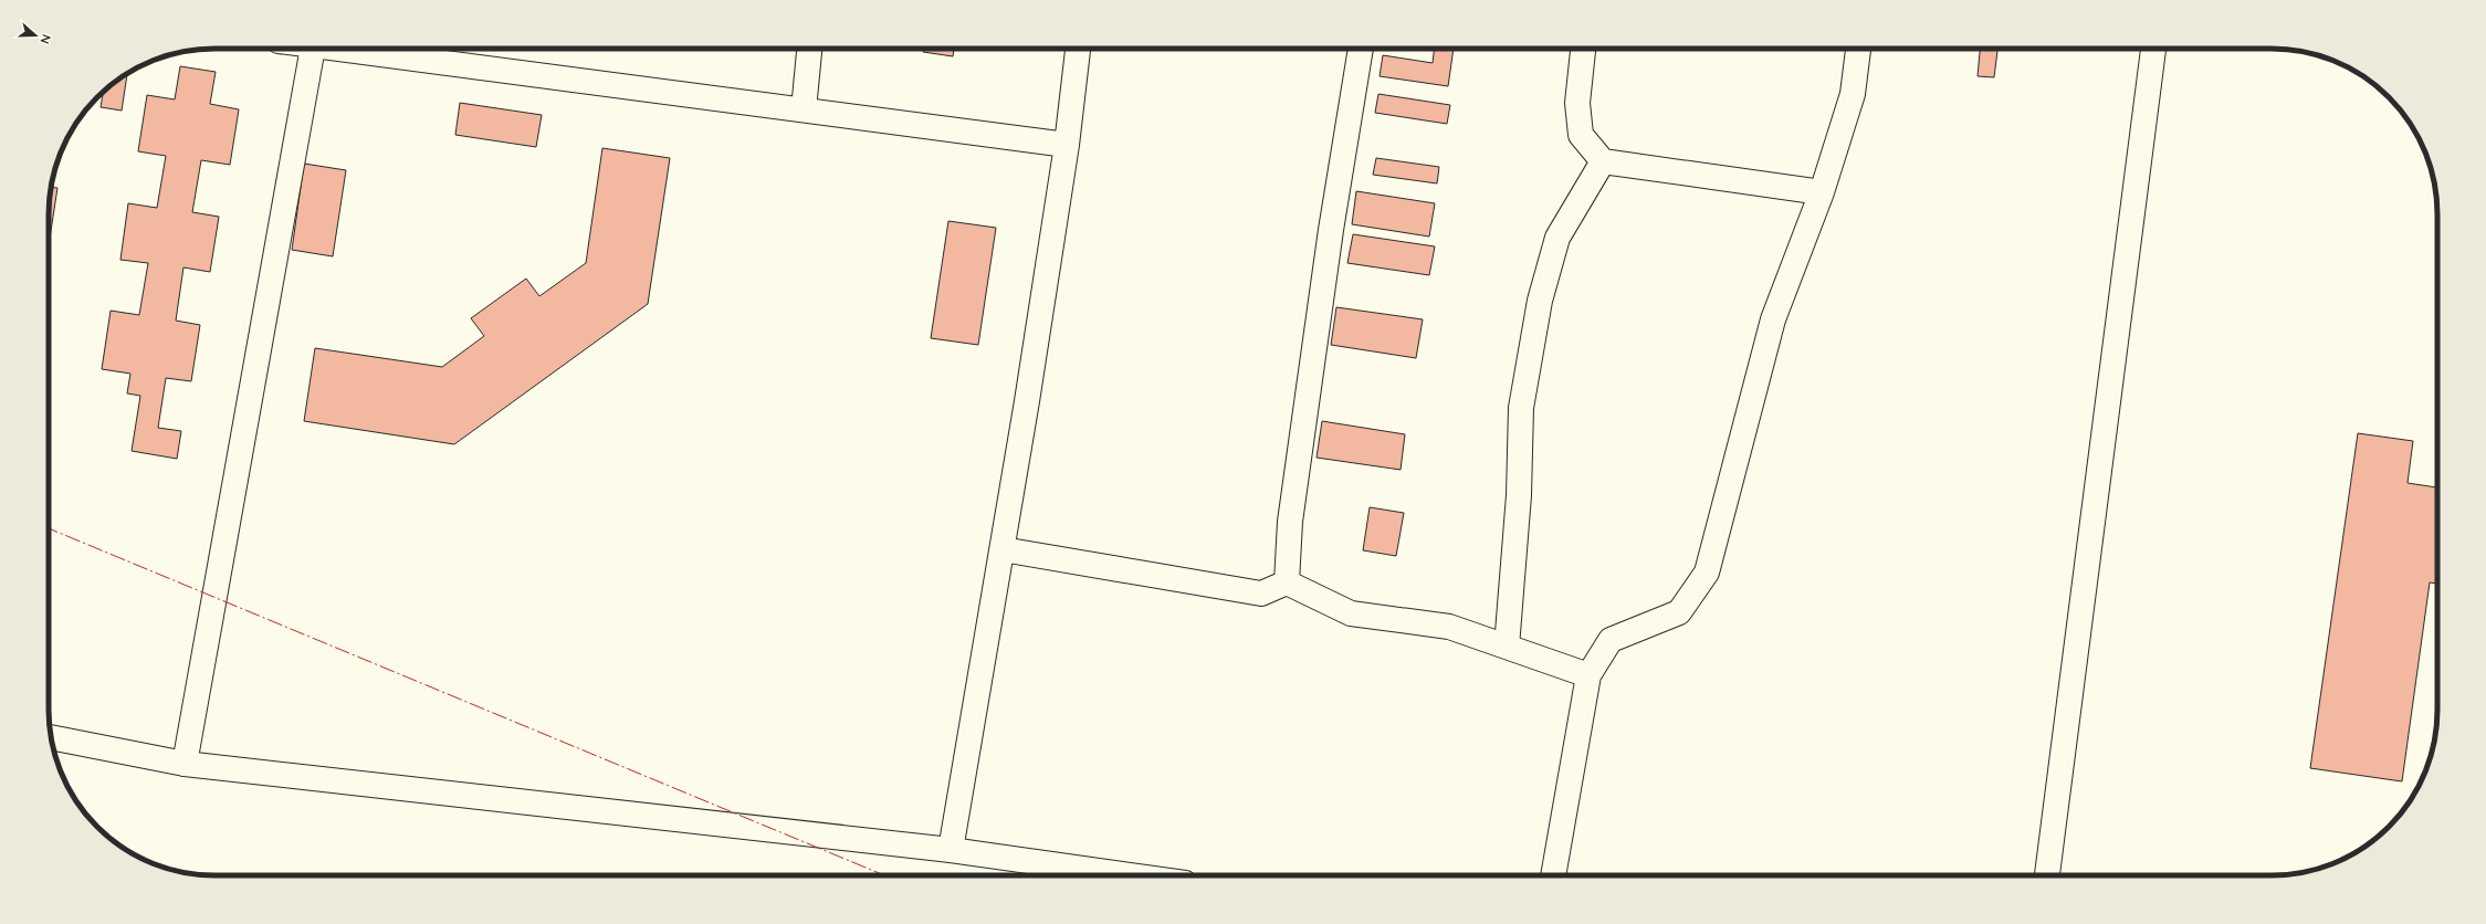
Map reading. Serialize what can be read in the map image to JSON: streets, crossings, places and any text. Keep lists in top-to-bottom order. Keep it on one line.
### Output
{"north":"right"}
